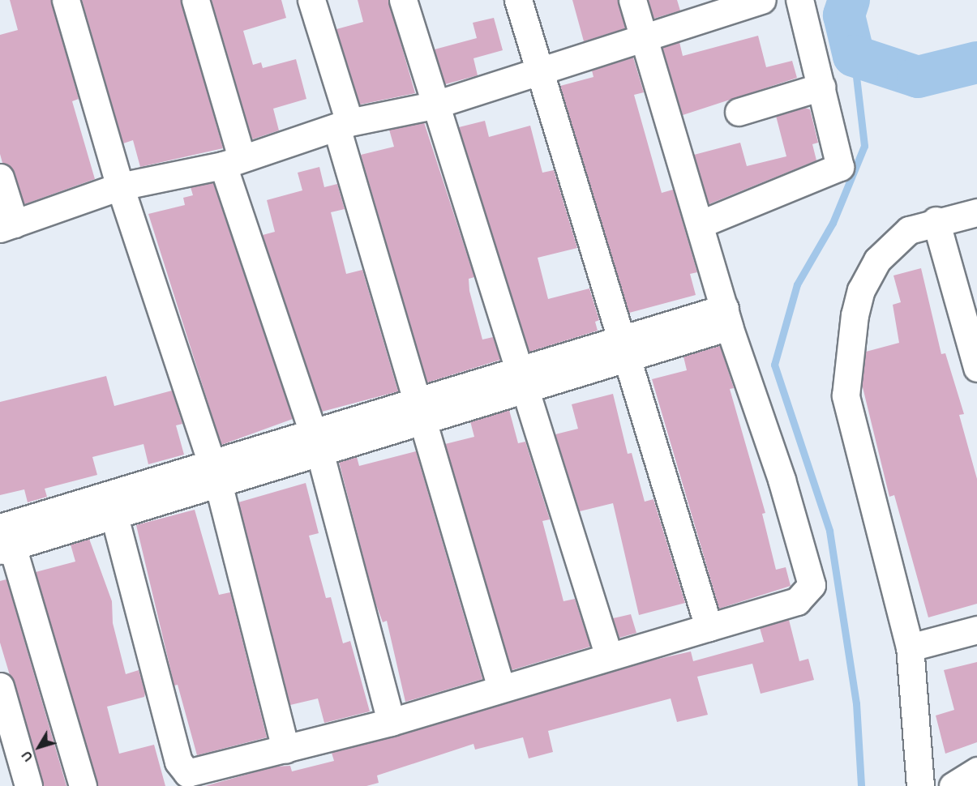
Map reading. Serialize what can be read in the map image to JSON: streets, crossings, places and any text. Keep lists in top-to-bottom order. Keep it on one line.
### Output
{"north":"bottom left"}
